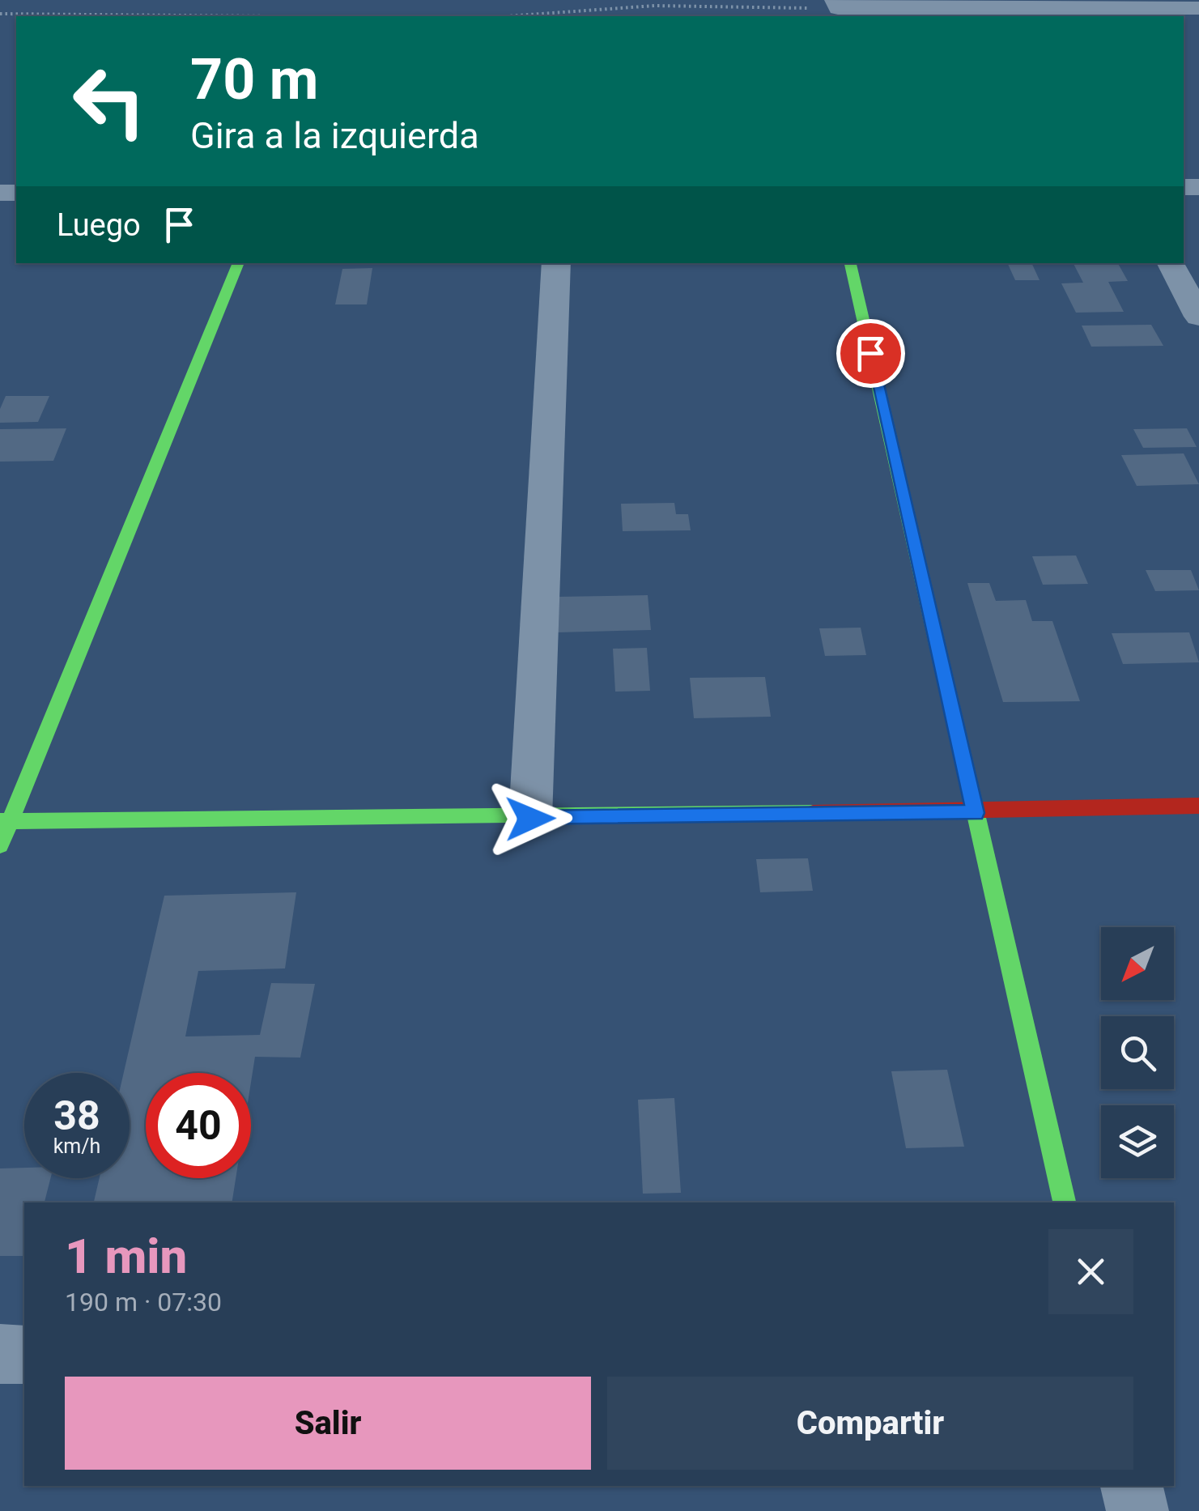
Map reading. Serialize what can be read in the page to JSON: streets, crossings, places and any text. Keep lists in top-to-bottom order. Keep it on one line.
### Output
{"north":"bottom left","page":{"turn":["70 m","Gira a la izquierda"],"then":"Luego","speed":"38 km/h","limit":"40","heading":["1 min","190 m · 07:30"],"buttons":["Salir","Compartir"]}}
